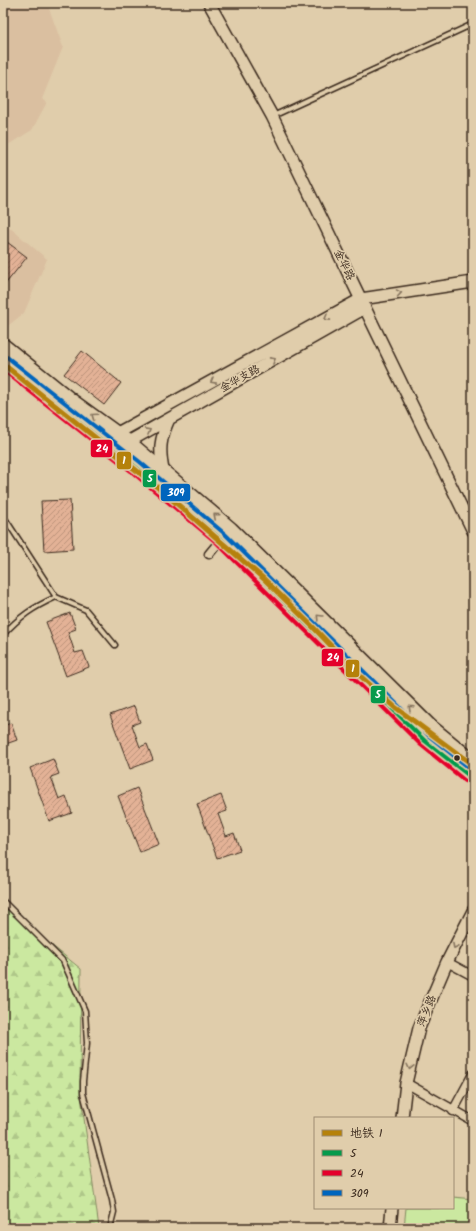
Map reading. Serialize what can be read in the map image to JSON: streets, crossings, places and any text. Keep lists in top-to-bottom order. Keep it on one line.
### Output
{"streets":{"main road":["金华路","金华支路","萍乡路"]},"crossings":[["金华路","金华支路"]],"one_way":["萍乡路"],"lines":["transit line 309","transit line 5","metro line 1","transit line 24"],"legend":["地铁 1","5","24","309"]}
